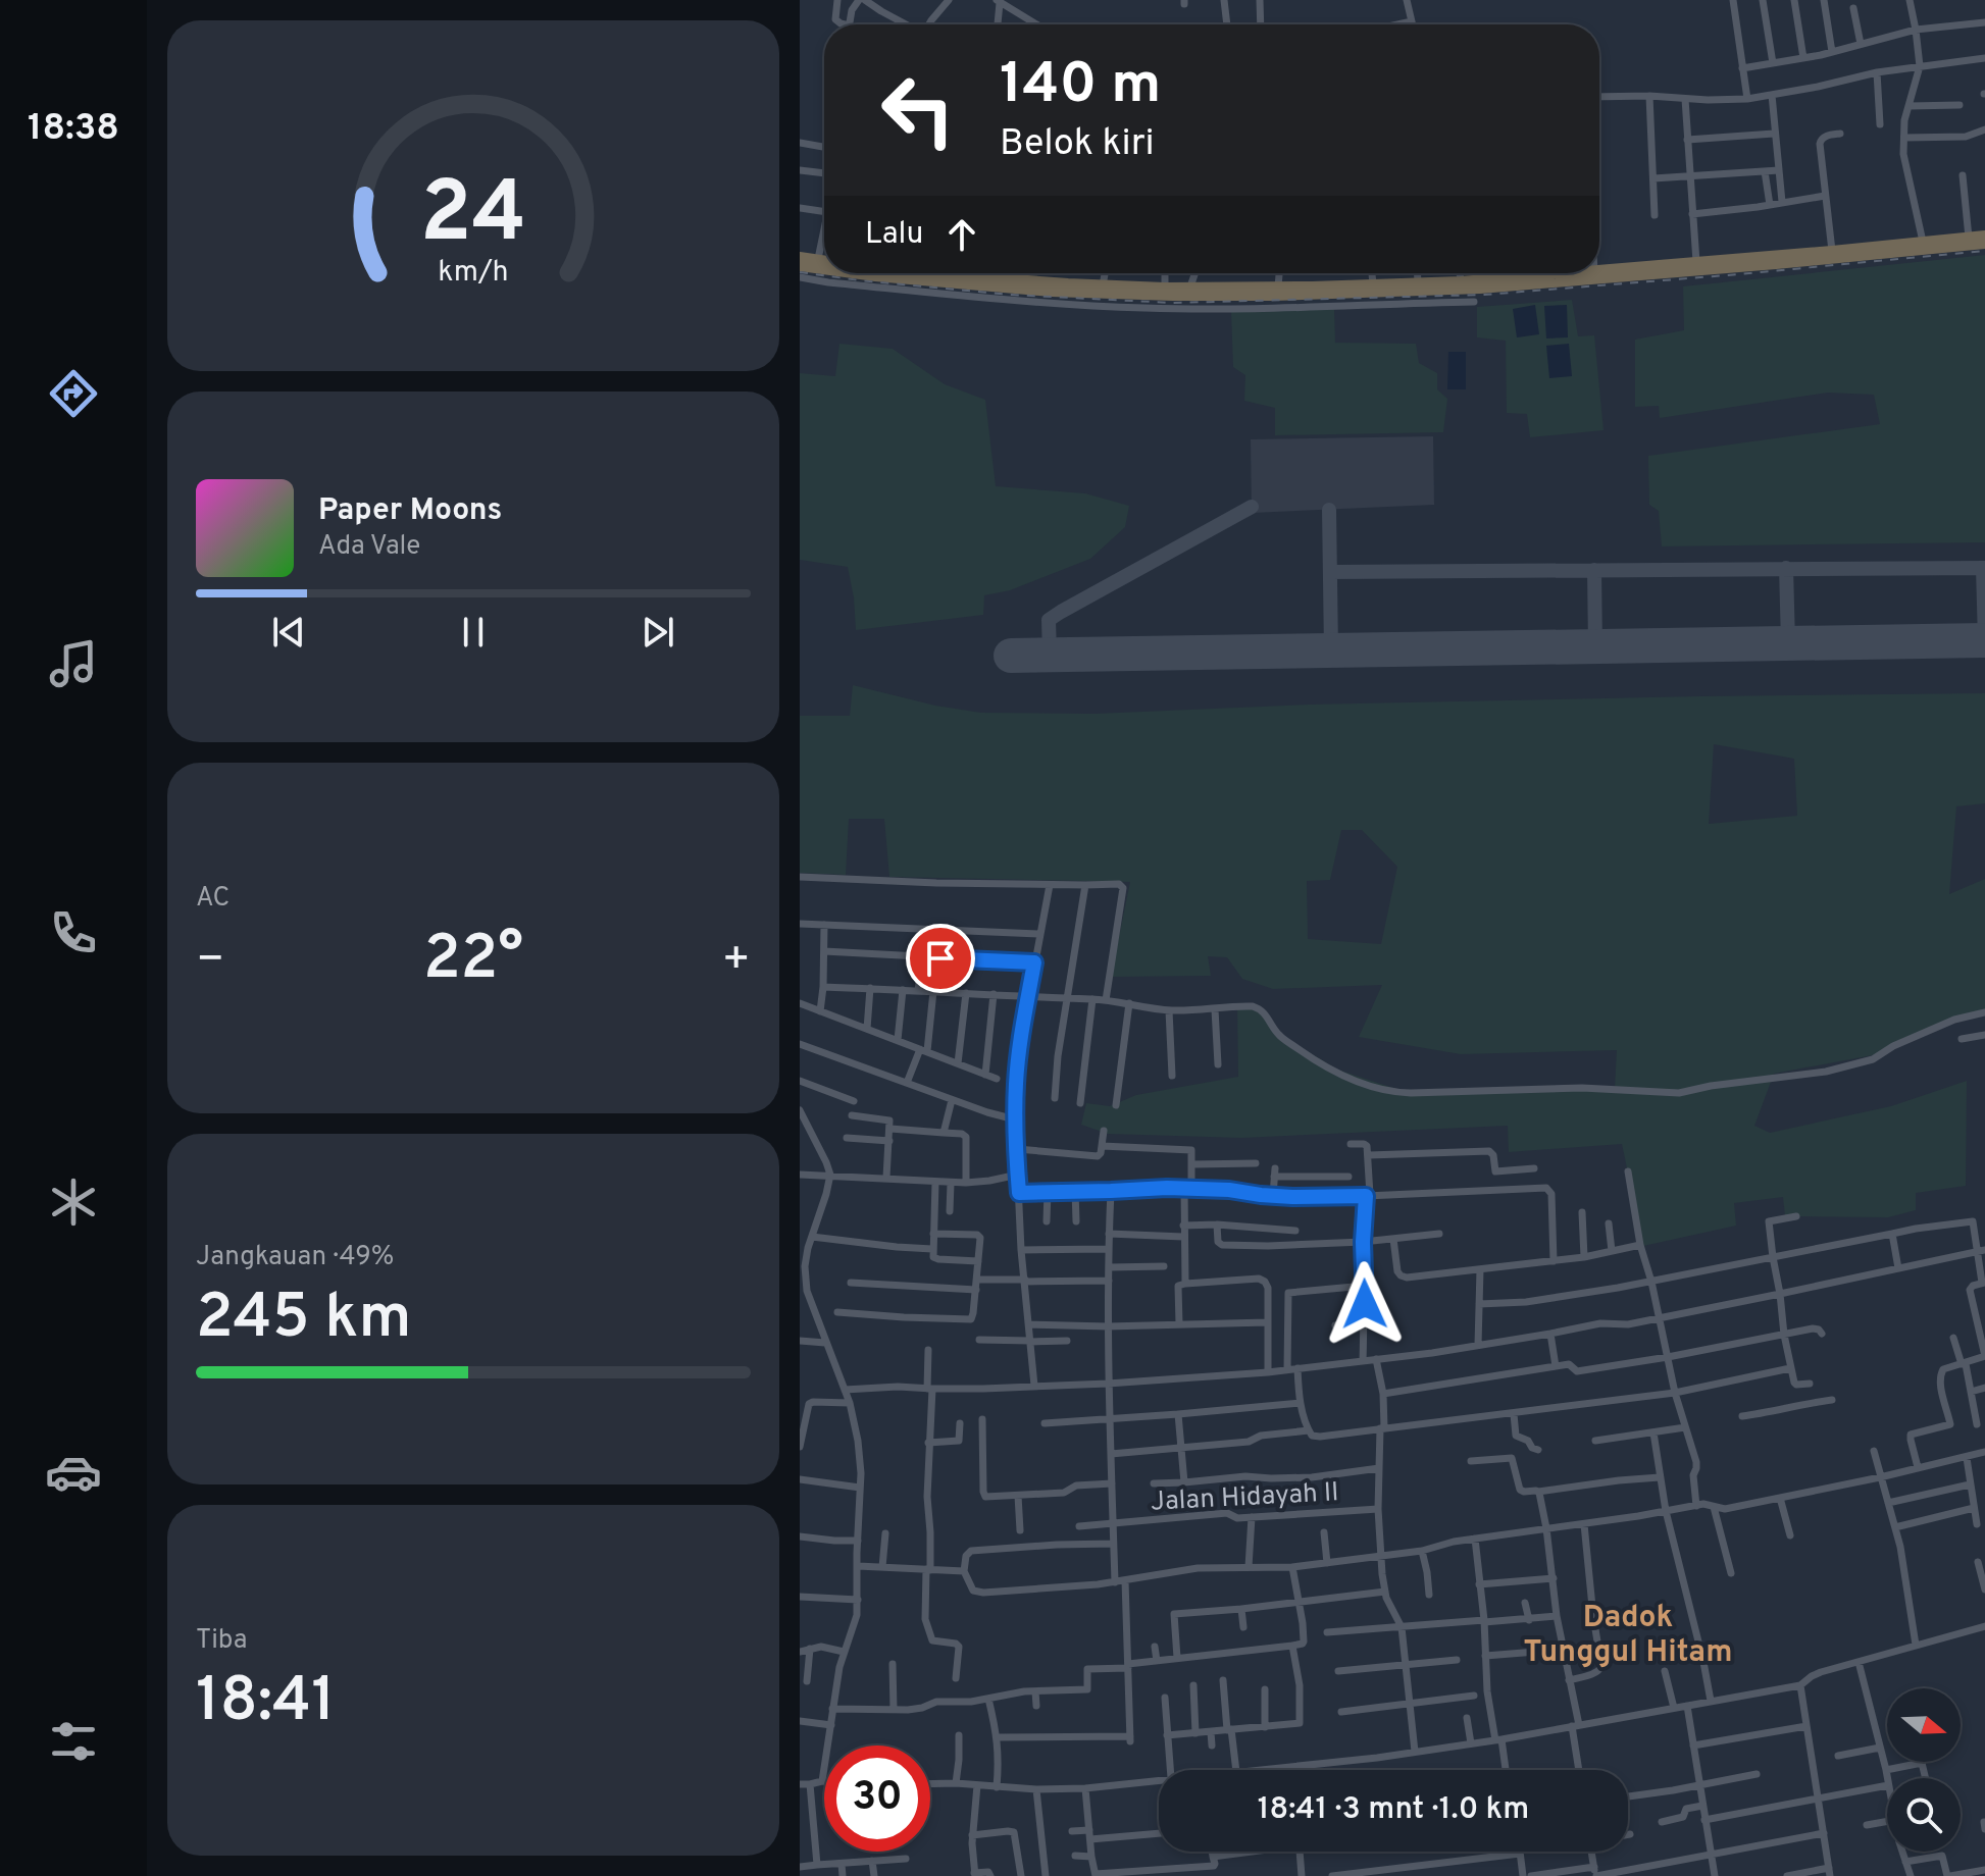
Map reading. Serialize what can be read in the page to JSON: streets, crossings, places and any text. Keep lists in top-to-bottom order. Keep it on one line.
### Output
{"streets":{"street":["Jalan Hidayah II"]},"districts":["Dadok Tunggul Hitam"],"north":"right","page":{"tabs":"18:38","turn":["140 m","Belok kiri"],"then":"Lalu","song":["Paper Moons","Ada Vale"],"tile":["AC",["Jangkauan · 49%","245 km"],["Tiba","18:41"]],"heat":["−","22°","+"],"limit":"30","trip":"18:41 · 3 mnt · 1.0 km","gauge":["24","km/h"]}}
